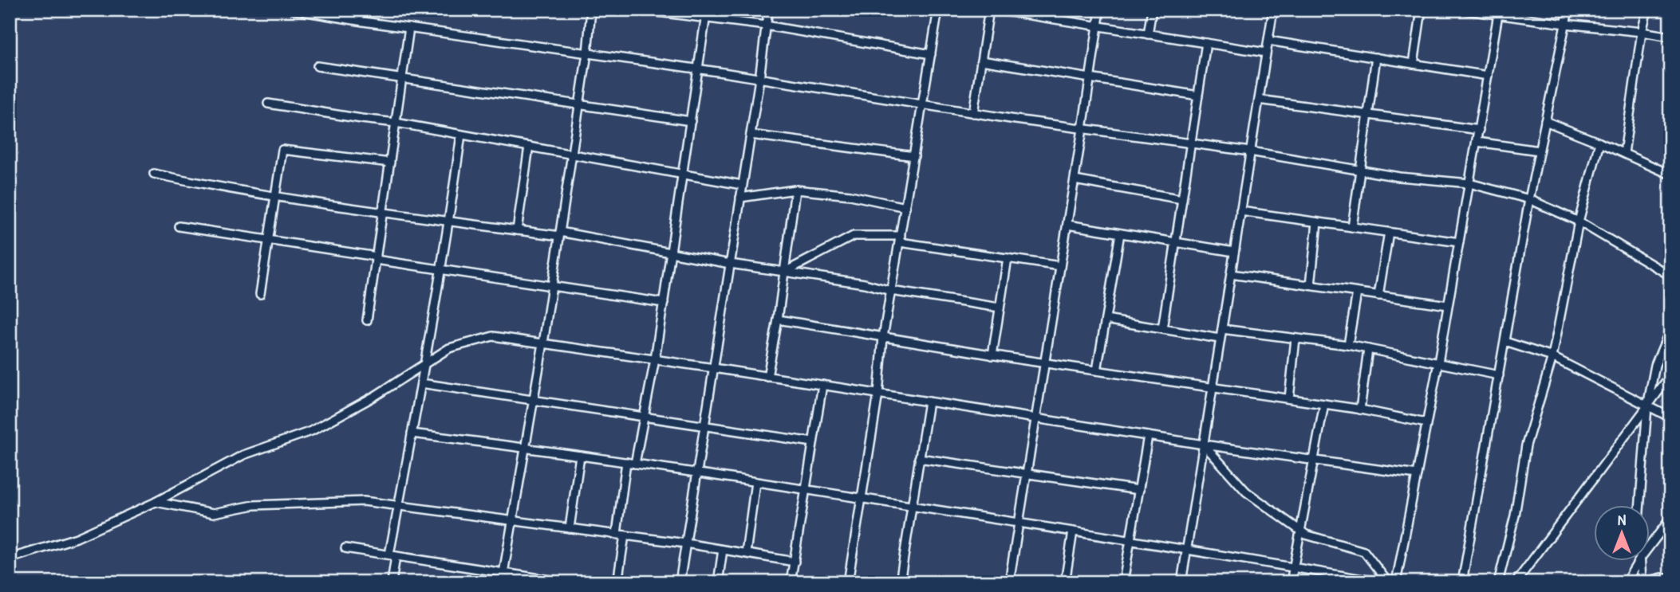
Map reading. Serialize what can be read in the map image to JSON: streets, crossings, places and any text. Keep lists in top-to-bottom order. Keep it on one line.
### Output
{"north":"top"}
